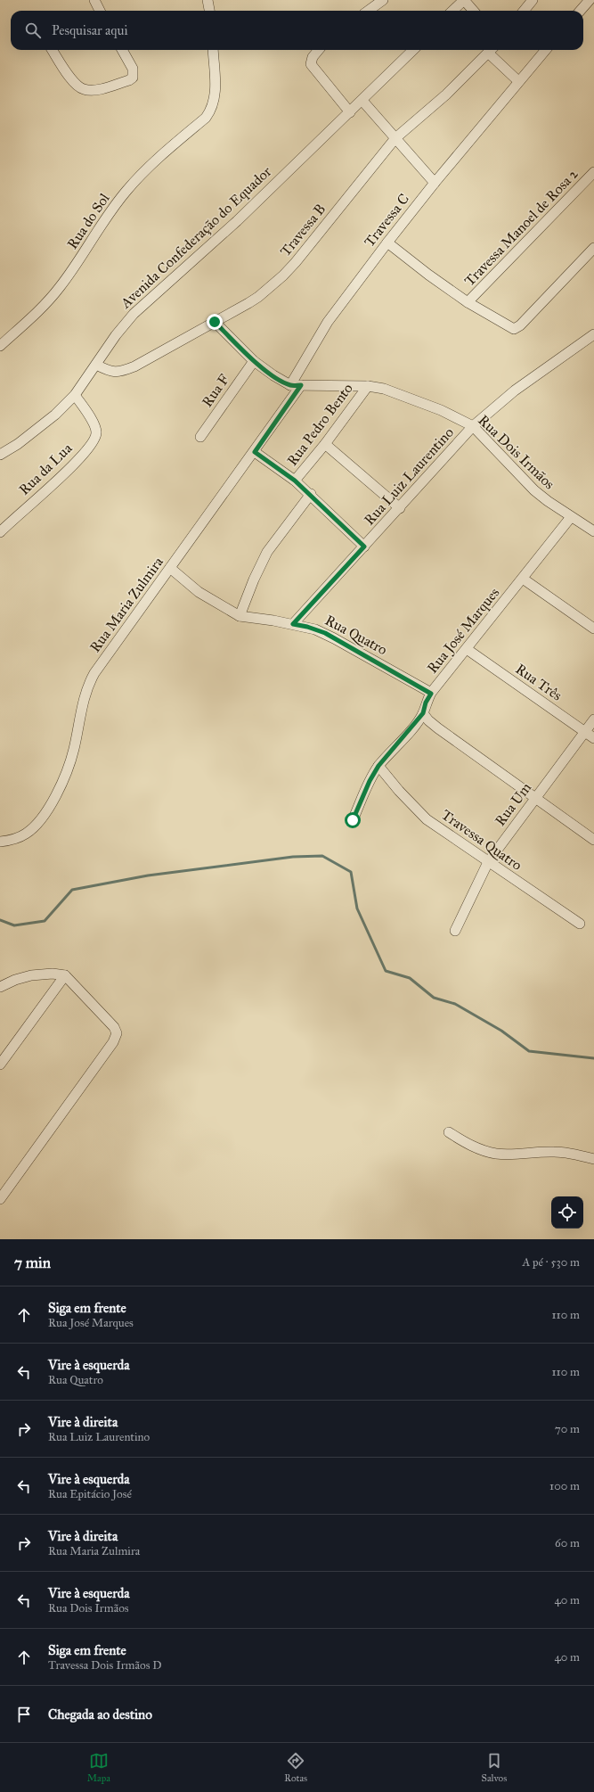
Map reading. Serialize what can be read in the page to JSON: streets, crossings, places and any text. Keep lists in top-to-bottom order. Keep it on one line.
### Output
{"streets":{"street":["Travessa C","Rua do Sol","Travessa Manoel de Rosa 2","Travessa B","Avenida Confederação do Equador","Rua F","Rua Pedro Bento","Rua Dois Irmãos","Rua da Lua","Rua Luiz Laurentino","Rua Maria Zulmira","Rua José Marques","Rua Quatro","Rua Três","Rua Um","Travessa Quatro"]},"crossings":[["Travessa C","Rua Dois Irmãos"],["Travessa B","Avenida Confederação do Equador"],["Avenida Confederação do Equador","Rua da Lua"],["Rua Pedro Bento","Rua Dois Irmãos"],["Rua Dois Irmãos","Rua Luiz Laurentino"],["Rua Dois Irmãos","Rua Maria Zulmira"],["Rua Dois Irmãos","Rua José Marques"],["Rua Luiz Laurentino","Rua Quatro"],["Rua Maria Zulmira","Rua Quatro"],["Rua José Marques","Rua Quatro"],["Rua José Marques","Rua Três"],["Rua José Marques","Travessa Quatro"],["Rua Três","Rua Um"],["Rua Um","Travessa Quatro"]],"page":{"search":"Pesquisar aqui","heading":["7 min","A pé · 530 m"],"list":[["Siga em frente","Rua José Marques","110 m"],["Vire à esquerda","Rua Quatro","110 m"],["Vire à direita","Rua Luiz Laurentino","70 m"],["Vire à esquerda","Rua Epitácio José","100 m"],["Vire à direita","Rua Maria Zulmira","60 m"],["Vire à esquerda","Rua Dois Irmãos","40 m"],["Siga em frente","Travessa Dois Irmãos D","40 m"],"Chegada ao destino"],"nav":["Mapa","Rotas","Salvos"]}}
